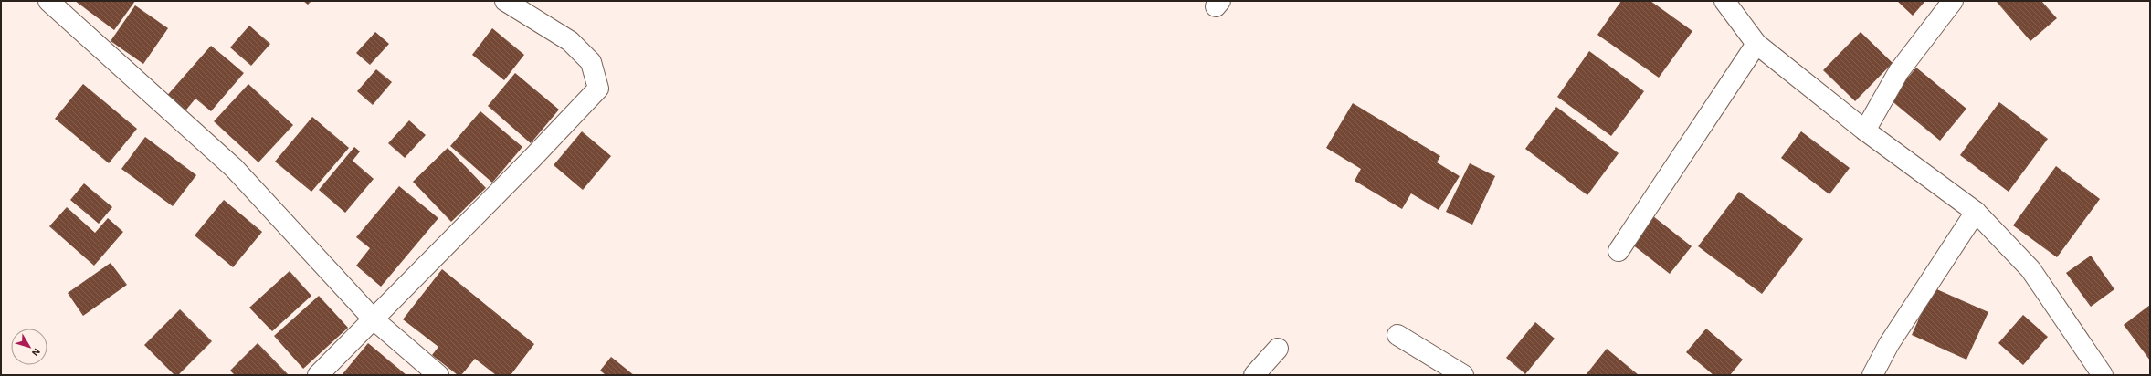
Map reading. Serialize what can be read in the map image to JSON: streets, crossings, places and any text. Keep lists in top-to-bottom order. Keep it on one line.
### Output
{"north":"bottom right"}
